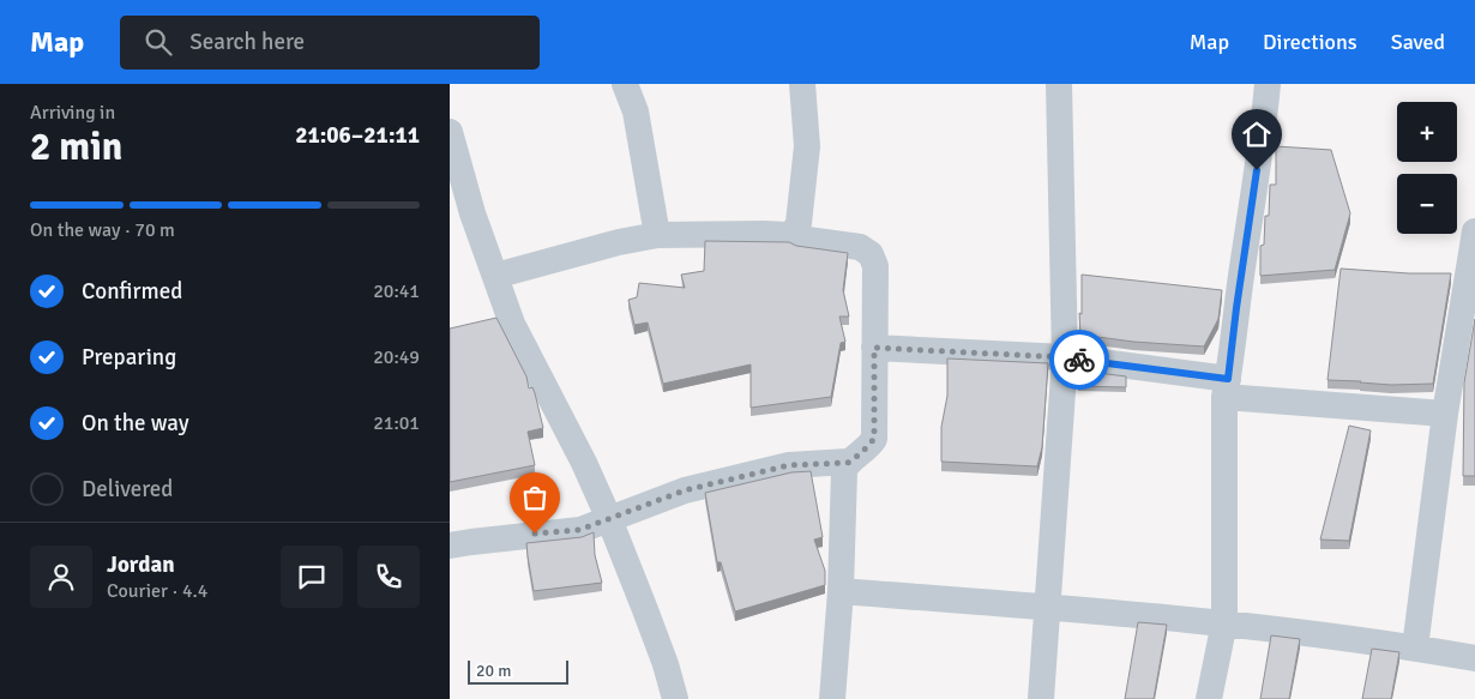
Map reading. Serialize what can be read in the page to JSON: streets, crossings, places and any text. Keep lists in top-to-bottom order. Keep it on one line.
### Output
{"scale_bar":"20 m","page":{"header":"Map","search":"Search here","nav":["Map","Directions","Saved"],"heading":["2 min","Arriving in","21:06–21:11"],"panel":["Jordan","Courier · 4.4"],"map_buttons":["+","−"],"bar":"On the way · 70 m","list":[["Confirmed","20:41"],["Preparing","20:49"],["On the way","21:01"],"Delivered"],"scale":"20 m"}}
